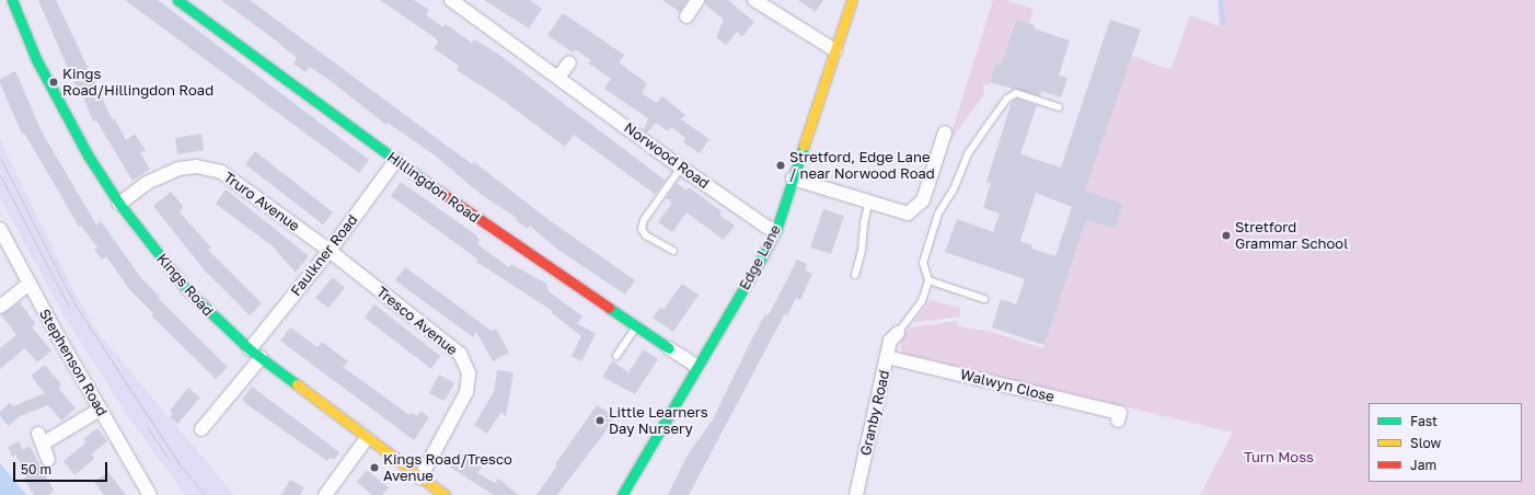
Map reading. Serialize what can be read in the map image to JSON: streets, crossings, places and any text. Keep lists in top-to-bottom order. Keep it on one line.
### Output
{"streets":{"main road":["Hillingdon Road","Edge Lane","Kings Road"],"street":["Norwood Road","Truro Avenue","Faulkner Road","Tresco Avenue","Stephenson Road","Walwyn Close","Granby Road"]},"crossings":[["Norwood Road","Edge Lane"],["Hillingdon Road","Faulkner Road"],["Hillingdon Road","Edge Lane"],["Truro Avenue","Faulkner Road"],["Truro Avenue","Kings Road"],["Truro Avenue","Tresco Avenue"],["Faulkner Road","Kings Road"],["Faulkner Road","Tresco Avenue"],["Kings Road","Tresco Avenue"],["Walwyn Close","Granby Road"]],"parks":["Turn Moss"],"places":["Kings Road/Hillingdon Road","Stretford, Edge Lane / near Norwood Road","Stretford Grammar School","Little Learners Day Nursery","Kings Road/Tresco Avenue"],"legend":["Fast","Slow","Jam"],"scale_bar":"50 m"}
